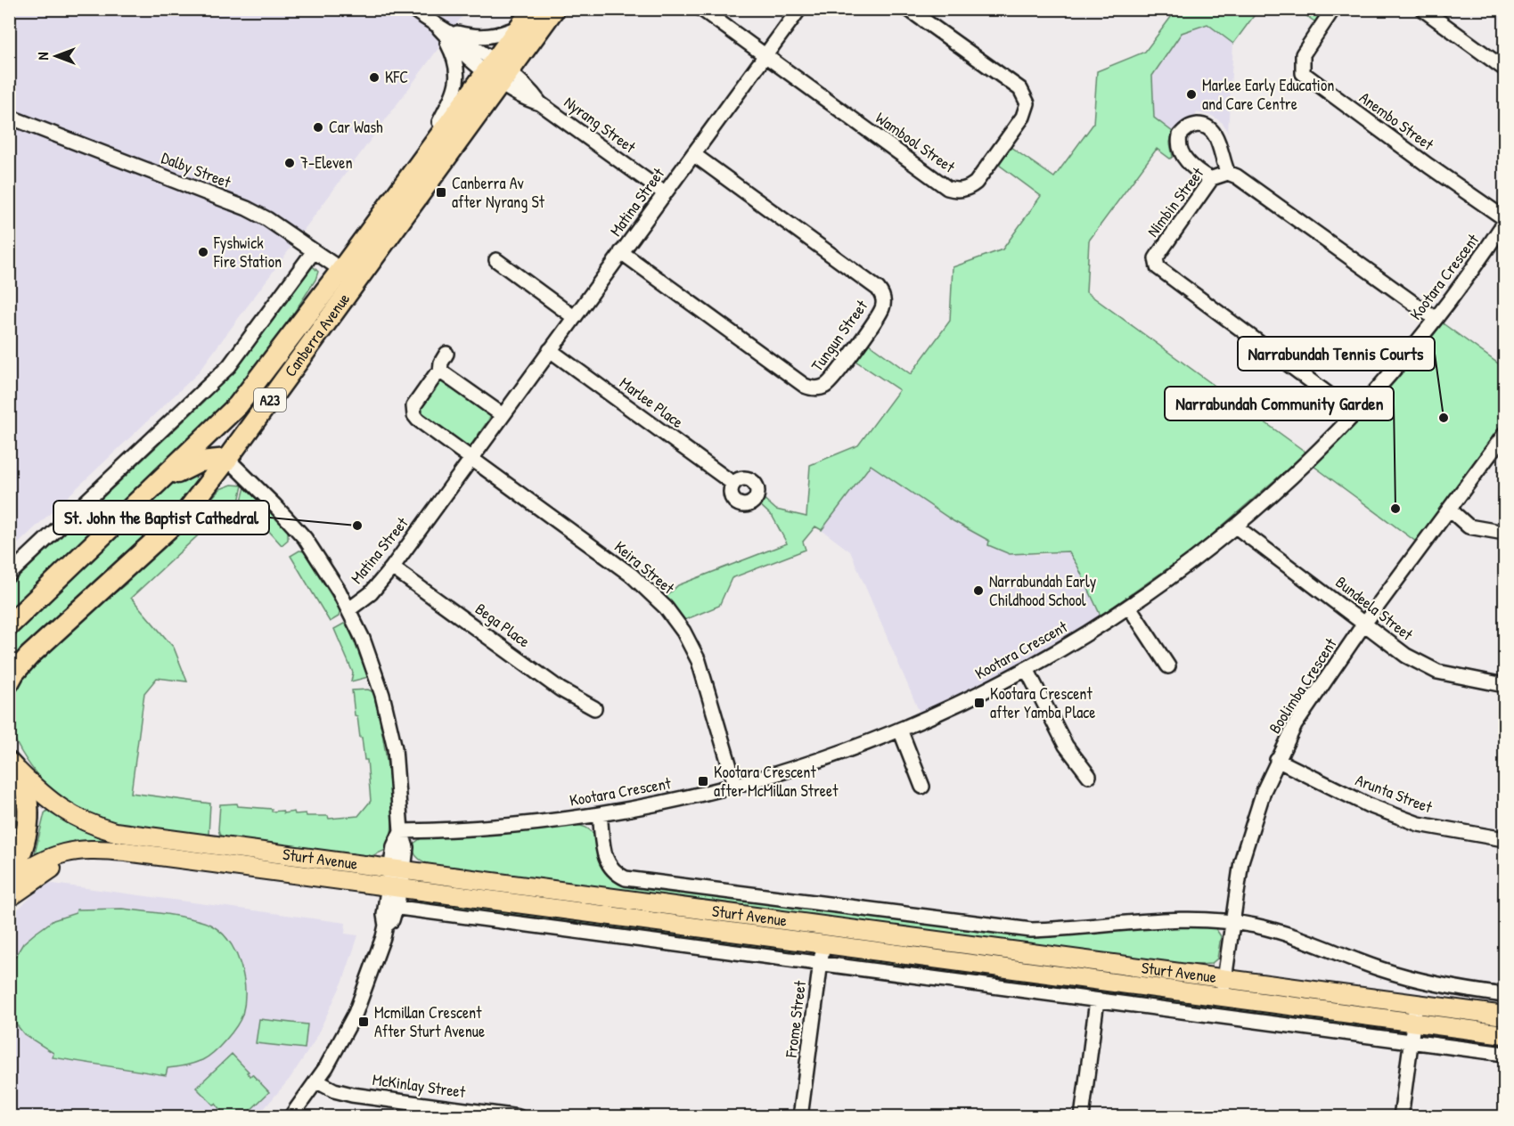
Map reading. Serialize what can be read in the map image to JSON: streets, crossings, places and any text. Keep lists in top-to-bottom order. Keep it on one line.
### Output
{"streets":{"highway":["Canberra Avenue","A23"],"main road":["Sturt Avenue"],"street":["Anembo Street","Nyrang Street","Wambool Street","Dalby Street","Matina Street","Nimbin Street","Kootara Crescent","Tungun Street","Marlee Place","Keira Street","Bundeela Street","Bega Place","Boolimba Crescent","Arunta Street","Frome Street","McKinlay Street"]},"crossings":[["Nyrang Street","Matina Street"],["Nyrang Street","Canberra Avenue"],["Wambool Street","Matina Street"],["Dalby Street","Canberra Avenue"],["Matina Street","Tungun Street"],["Matina Street","Marlee Place"],["Matina Street","Keira Street"],["Matina Street","Bega Place"],["Nimbin Street","Kootara Crescent"],["Kootara Crescent","Keira Street"],["Kootara Crescent","Bundeela Street"],["Kootara Crescent","Sturt Avenue"],["Bundeela Street","Boolimba Crescent"],["Boolimba Crescent","Arunta Street"],["Boolimba Crescent","Sturt Avenue"],["Sturt Avenue","Frome Street"]],"places":{"other":["KFC","Marlee Early Education and Care Centre","Car Wash","7-Eleven","Fyshwick Fire Station","Narrabundah Tennis Courts","Narrabundah Community Garden","St. John the Baptist Cathedral","Narrabundah Early Childhood School"],"transit":["Canberra Av after Nyrang St","Kootara Crescent after Yamba Place","Kootara Crescent after McMillan Street","Mcmillan Crescent After Sturt Avenue"]},"north":"left"}
